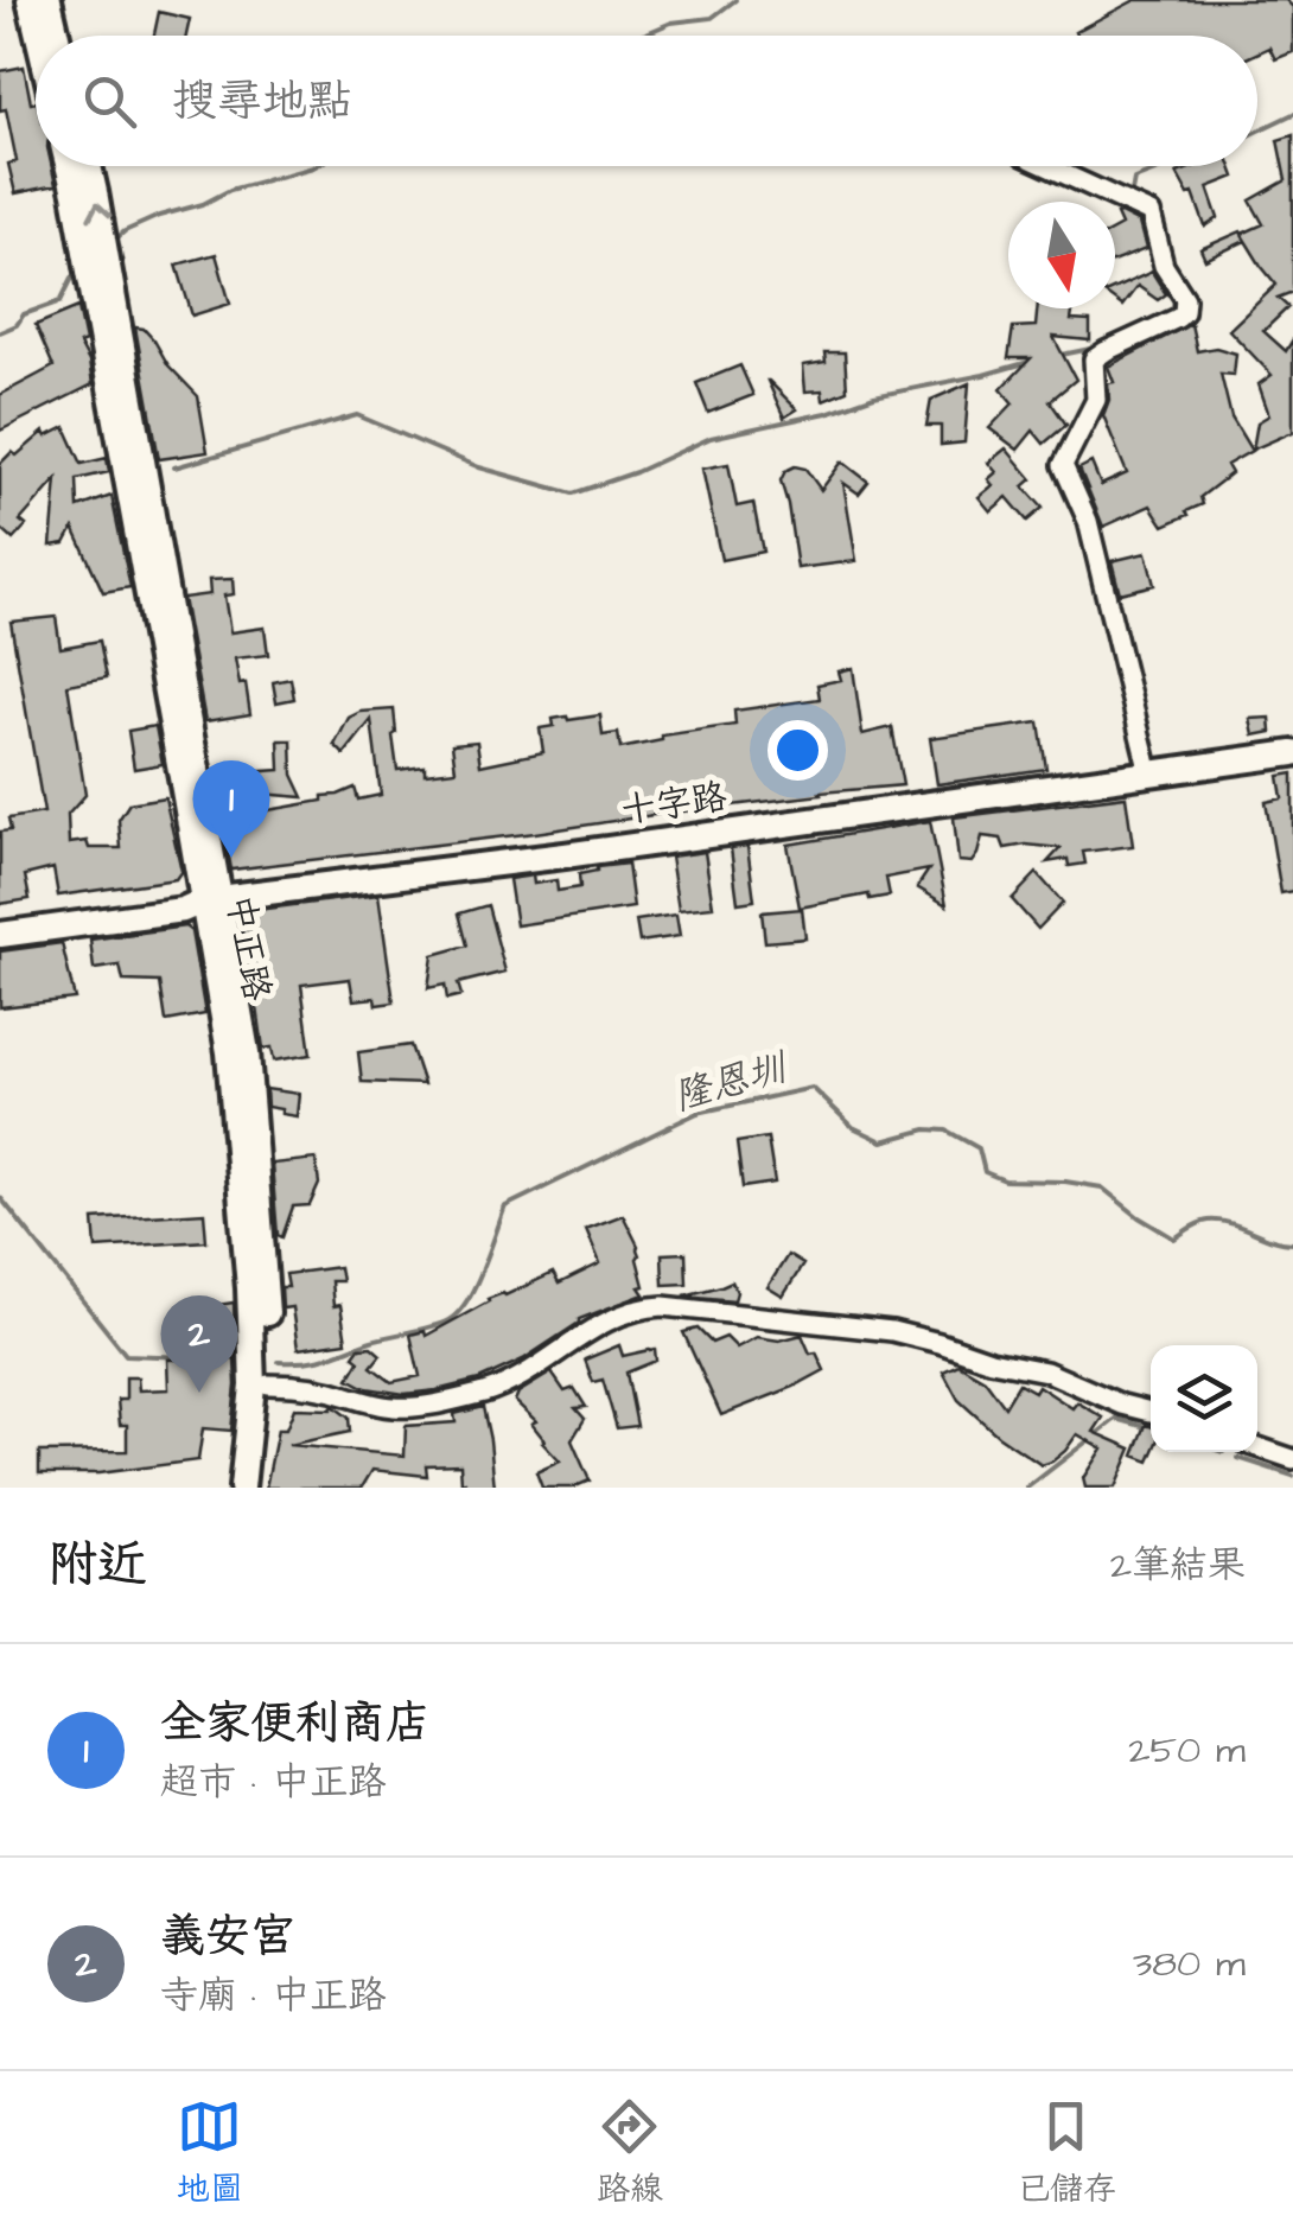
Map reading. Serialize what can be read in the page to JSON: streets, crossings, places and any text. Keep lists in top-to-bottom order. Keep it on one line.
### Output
{"streets":{"main road":["十字路","中正路"]},"crossings":[["十字路","中正路"]],"water":["隆恩圳"],"north":"bottom","page":{"search":"搜尋地點","pins":["1","2"],"heading":["附近","2筆結果"],"list":[{"mark":"1","name":"全家便利商店","note":"超市 · 中正路","value":"250 m"},{"mark":"2","name":"義安宮","note":"寺廟 · 中正路","value":"380 m"}],"nav":["地圖","路線","已儲存"]}}
